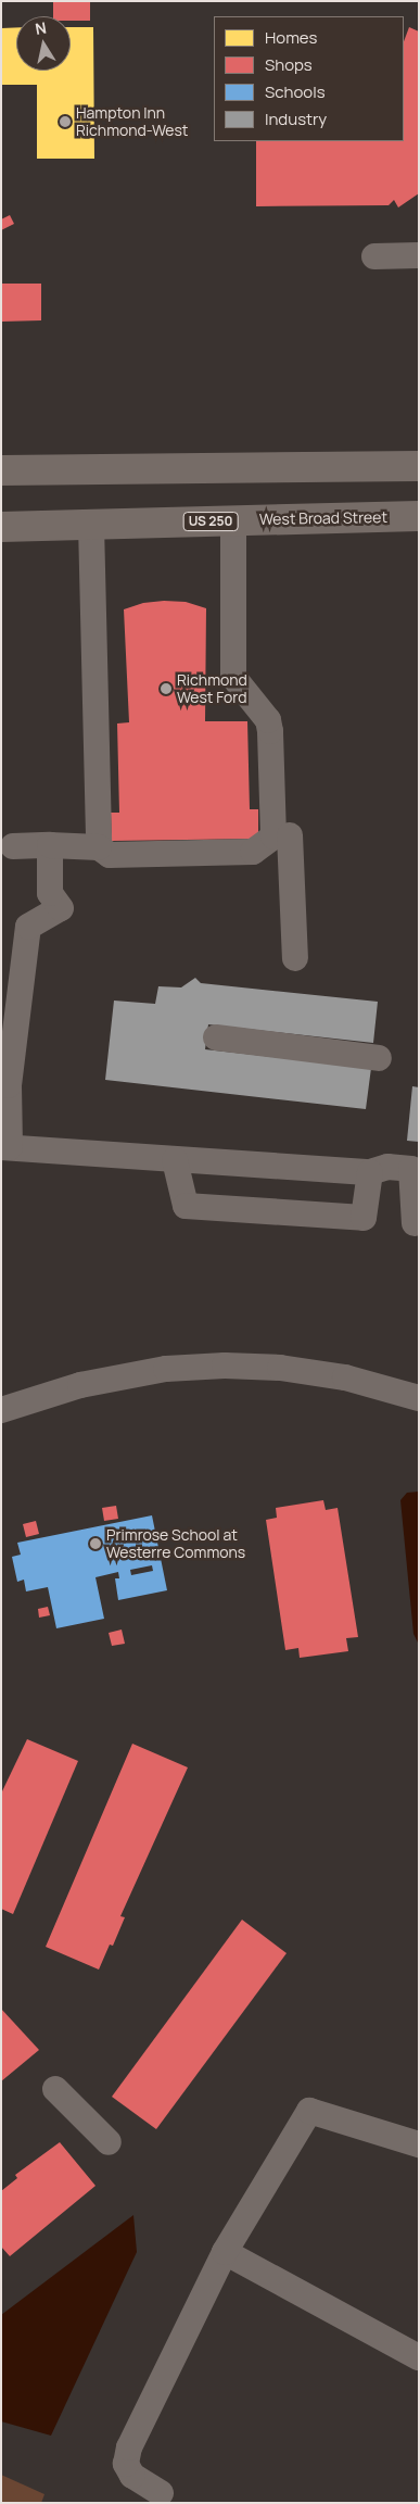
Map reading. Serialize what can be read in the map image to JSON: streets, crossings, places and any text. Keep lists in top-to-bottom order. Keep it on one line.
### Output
{"streets":{"main road":["West Broad Street","US 250"]},"places":["Hampton Inn Richmond-West","Richmond West Ford","Primrose School at Westerre Commons"],"legend":["Homes","Shops","Schools","Industry"],"north":"top"}
